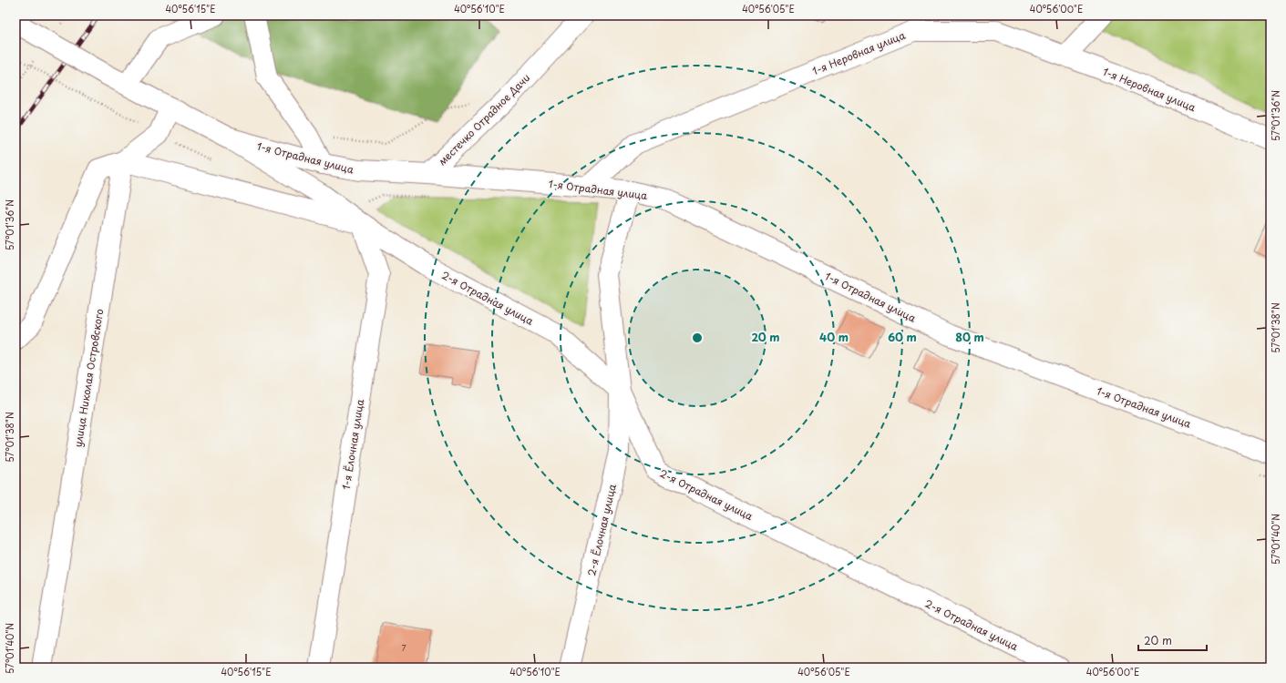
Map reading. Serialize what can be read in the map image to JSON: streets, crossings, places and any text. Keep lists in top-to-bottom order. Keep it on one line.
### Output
{"streets":{"street":["1-я Неровная улица","местечко Отрадное Дачи","1-я Отрадная улица","2-я Отрадная улица","улица Николая Островского","1-я Ёлочная улица","2-я Ёлочная улица"]},"crossings":[["1-я Неровная улица","1-я Отрадная улица"],["местечко Отрадное Дачи","1-я Отрадная улица"],["1-я Отрадная улица","2-я Отрадная улица"],["2-я Отрадная улица","1-я Ёлочная улица"],["2-я Отрадная улица","2-я Ёлочная улица"]],"house_numbers":["7"],"scale_bar":"20 m","coordinates":["40°56'15\"E","40°56'10\"E","40°56'05\"E","40°56'00\"E","57°01'36\"N","57°01'38\"N","57°01'40\"N"],"rings":["20 m","40 m","60 m","80 m"]}
